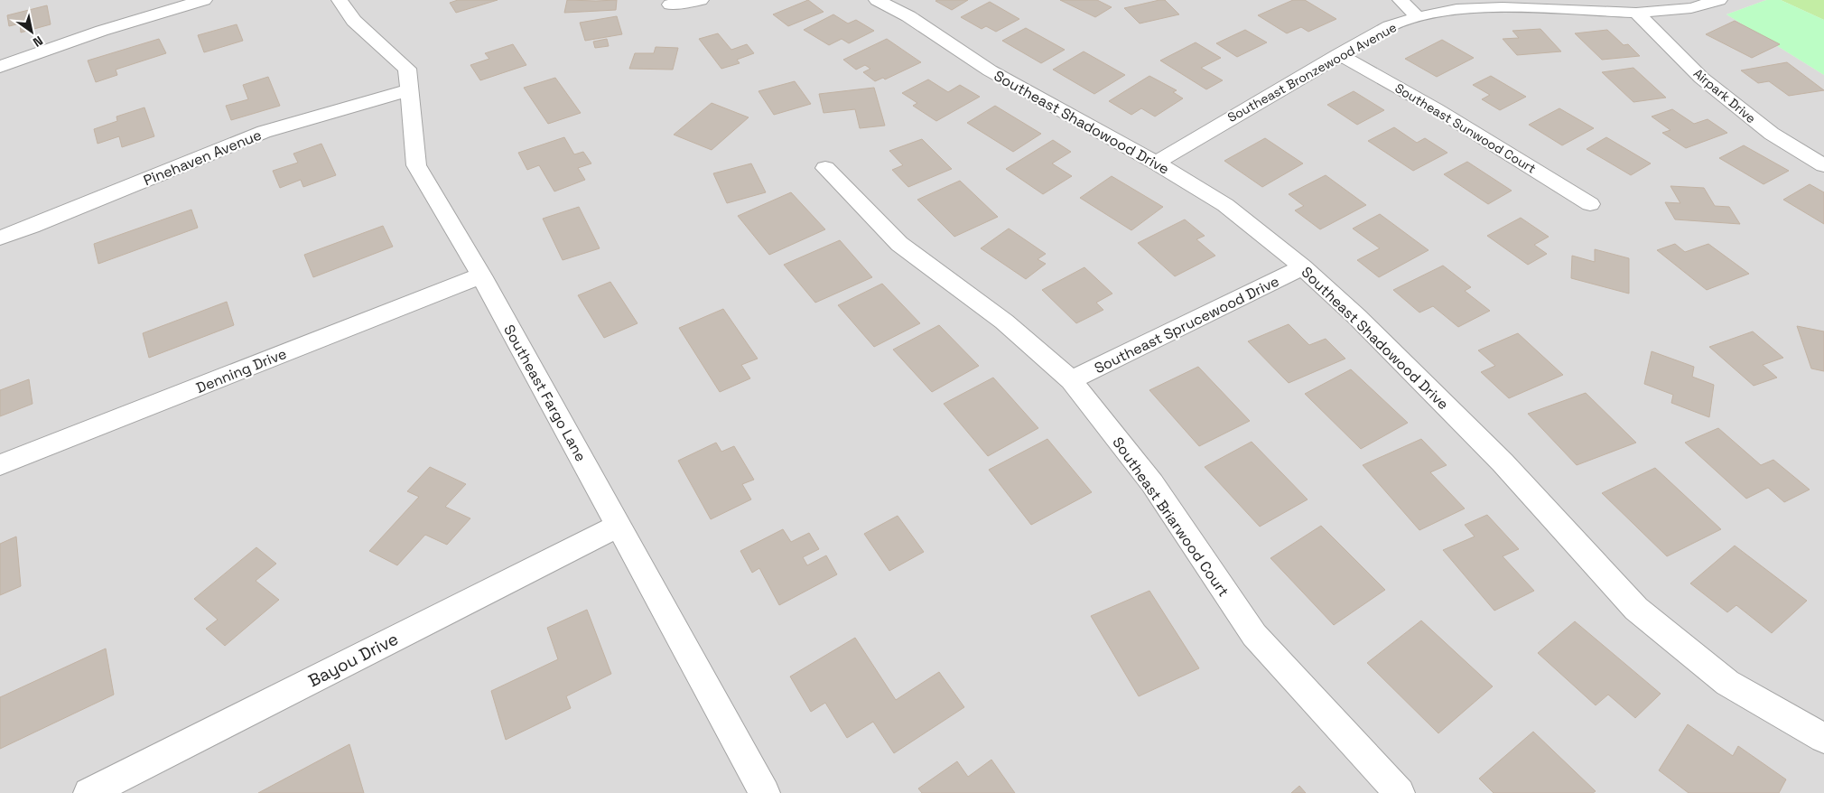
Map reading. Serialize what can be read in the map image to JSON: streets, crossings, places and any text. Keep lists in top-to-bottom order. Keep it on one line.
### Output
{"streets":{"street":["Southeast Bronzewood Avenue","Airpark Drive","Southeast Shadowood Drive","Southeast Sunwood Court","Pinehaven Avenue","Southeast Sprucewood Drive","Denning Drive","Southeast Fargo Lane","Southeast Briarwood Court","Bayou Drive"]},"crossings":[["Southeast Bronzewood Avenue","Airpark Drive"],["Southeast Bronzewood Avenue","Southeast Shadowood Drive"],["Southeast Bronzewood Avenue","Southeast Sunwood Court"],["Southeast Shadowood Drive","Southeast Sprucewood Drive"],["Pinehaven Avenue","Southeast Fargo Lane"],["Southeast Sprucewood Drive","Southeast Briarwood Court"],["Denning Drive","Southeast Fargo Lane"],["Southeast Fargo Lane","Bayou Drive"]],"north":"bottom right"}
